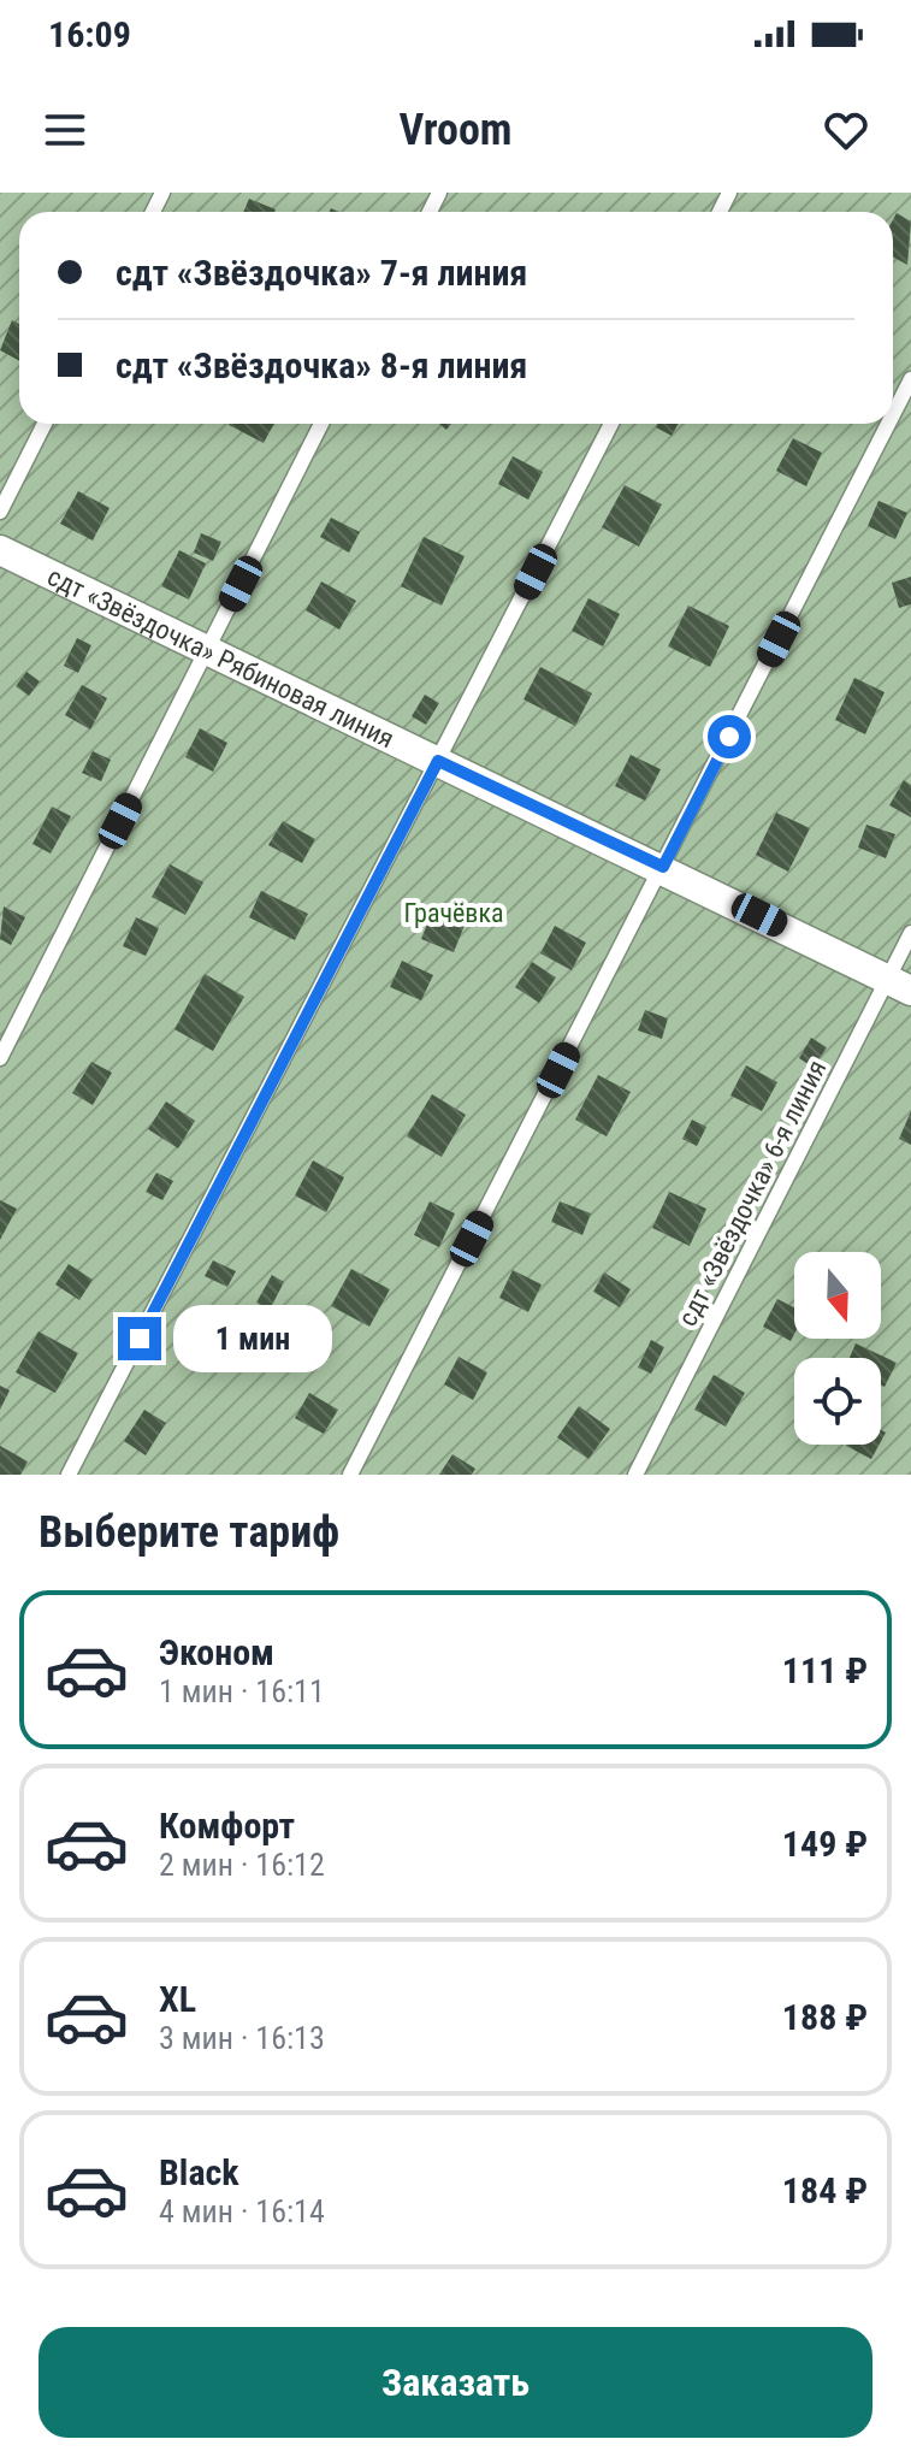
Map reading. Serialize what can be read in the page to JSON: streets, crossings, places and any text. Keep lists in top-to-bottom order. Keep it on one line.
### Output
{"streets":{"street":["сдт «Звёздочка» Рябиновая линия"],"lane":["сдт «Звёздочка» 6-я линия"]},"crossings":[["сдт «Звёздочка» Рябиновая линия","сдт «Звёздочка» 6-я линия"]],"parks":["Грачёвка"],"north":"bottom","page":{"status":"16:09","header":"Vroom","banner":["сдт «Звёздочка» 7-я линия","сдт «Звёздочка» 8-я линия"],"bubble":"1 мин","heading":"Выберите тариф","list":[{"name":"Эконом","note":"1 мин · 16:11","value":"111 ₽"},{"name":"Комфорт","note":"2 мин · 16:12","value":"149 ₽"},{"name":"XL","note":"3 мин · 16:13","value":"188 ₽"},{"name":"Black","note":"4 мин · 16:14","value":"184 ₽"}],"buttons":"Заказать"}}
